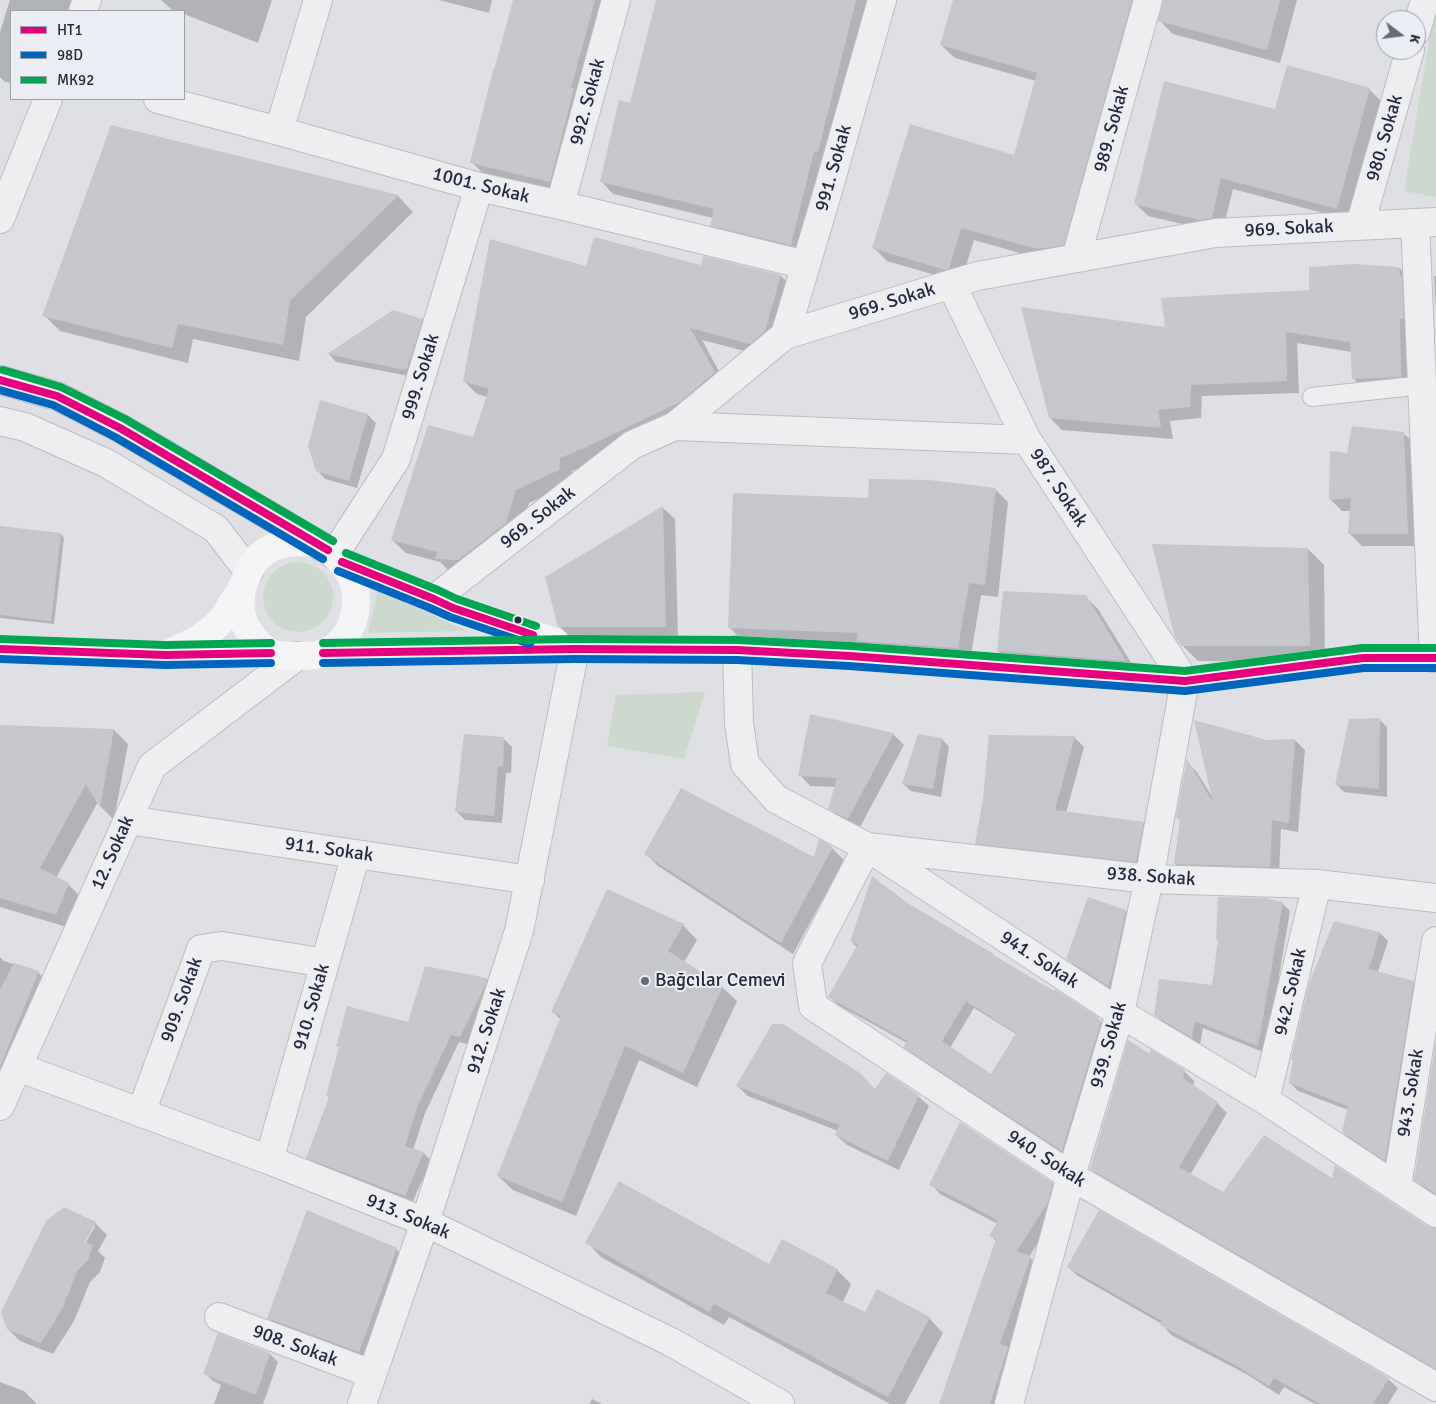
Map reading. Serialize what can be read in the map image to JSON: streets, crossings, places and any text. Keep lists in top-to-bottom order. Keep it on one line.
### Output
{"streets":{"street":["992. Sokak","989. Sokak","980. Sokak","991. Sokak","1001. Sokak","969. Sokak","999. Sokak","987. Sokak","911. Sokak","12. Sokak","938. Sokak","941. Sokak","942. Sokak","909. Sokak","910. Sokak","912. Sokak","939. Sokak","943. Sokak","940. Sokak","913. Sokak","908. Sokak"]},"crossings":[["992. Sokak","1001. Sokak"],["989. Sokak","969. Sokak"],["980. Sokak","969. Sokak"],["991. Sokak","1001. Sokak"],["991. Sokak","969. Sokak"],["1001. Sokak","999. Sokak"],["969. Sokak","987. Sokak"],["999. Sokak","12. Sokak"],["987. Sokak","939. Sokak"],["911. Sokak","12. Sokak"],["911. Sokak","910. Sokak"],["911. Sokak","912. Sokak"],["12. Sokak","913. Sokak"],["938. Sokak","941. Sokak"],["938. Sokak","942. Sokak"],["938. Sokak","939. Sokak"],["938. Sokak","940. Sokak"],["941. Sokak","942. Sokak"],["941. Sokak","939. Sokak"],["941. Sokak","943. Sokak"],["941. Sokak","940. Sokak"],["909. Sokak","910. Sokak"],["909. Sokak","913. Sokak"],["910. Sokak","913. Sokak"],["912. Sokak","913. Sokak"],["912. Sokak","908. Sokak"],["939. Sokak","940. Sokak"]],"places":["Bağcılar Cemevi"],"lines":["transit line MK92","transit line HT1","transit line 98D"],"legend":["HT1","98D","MK92"],"north":"right"}
